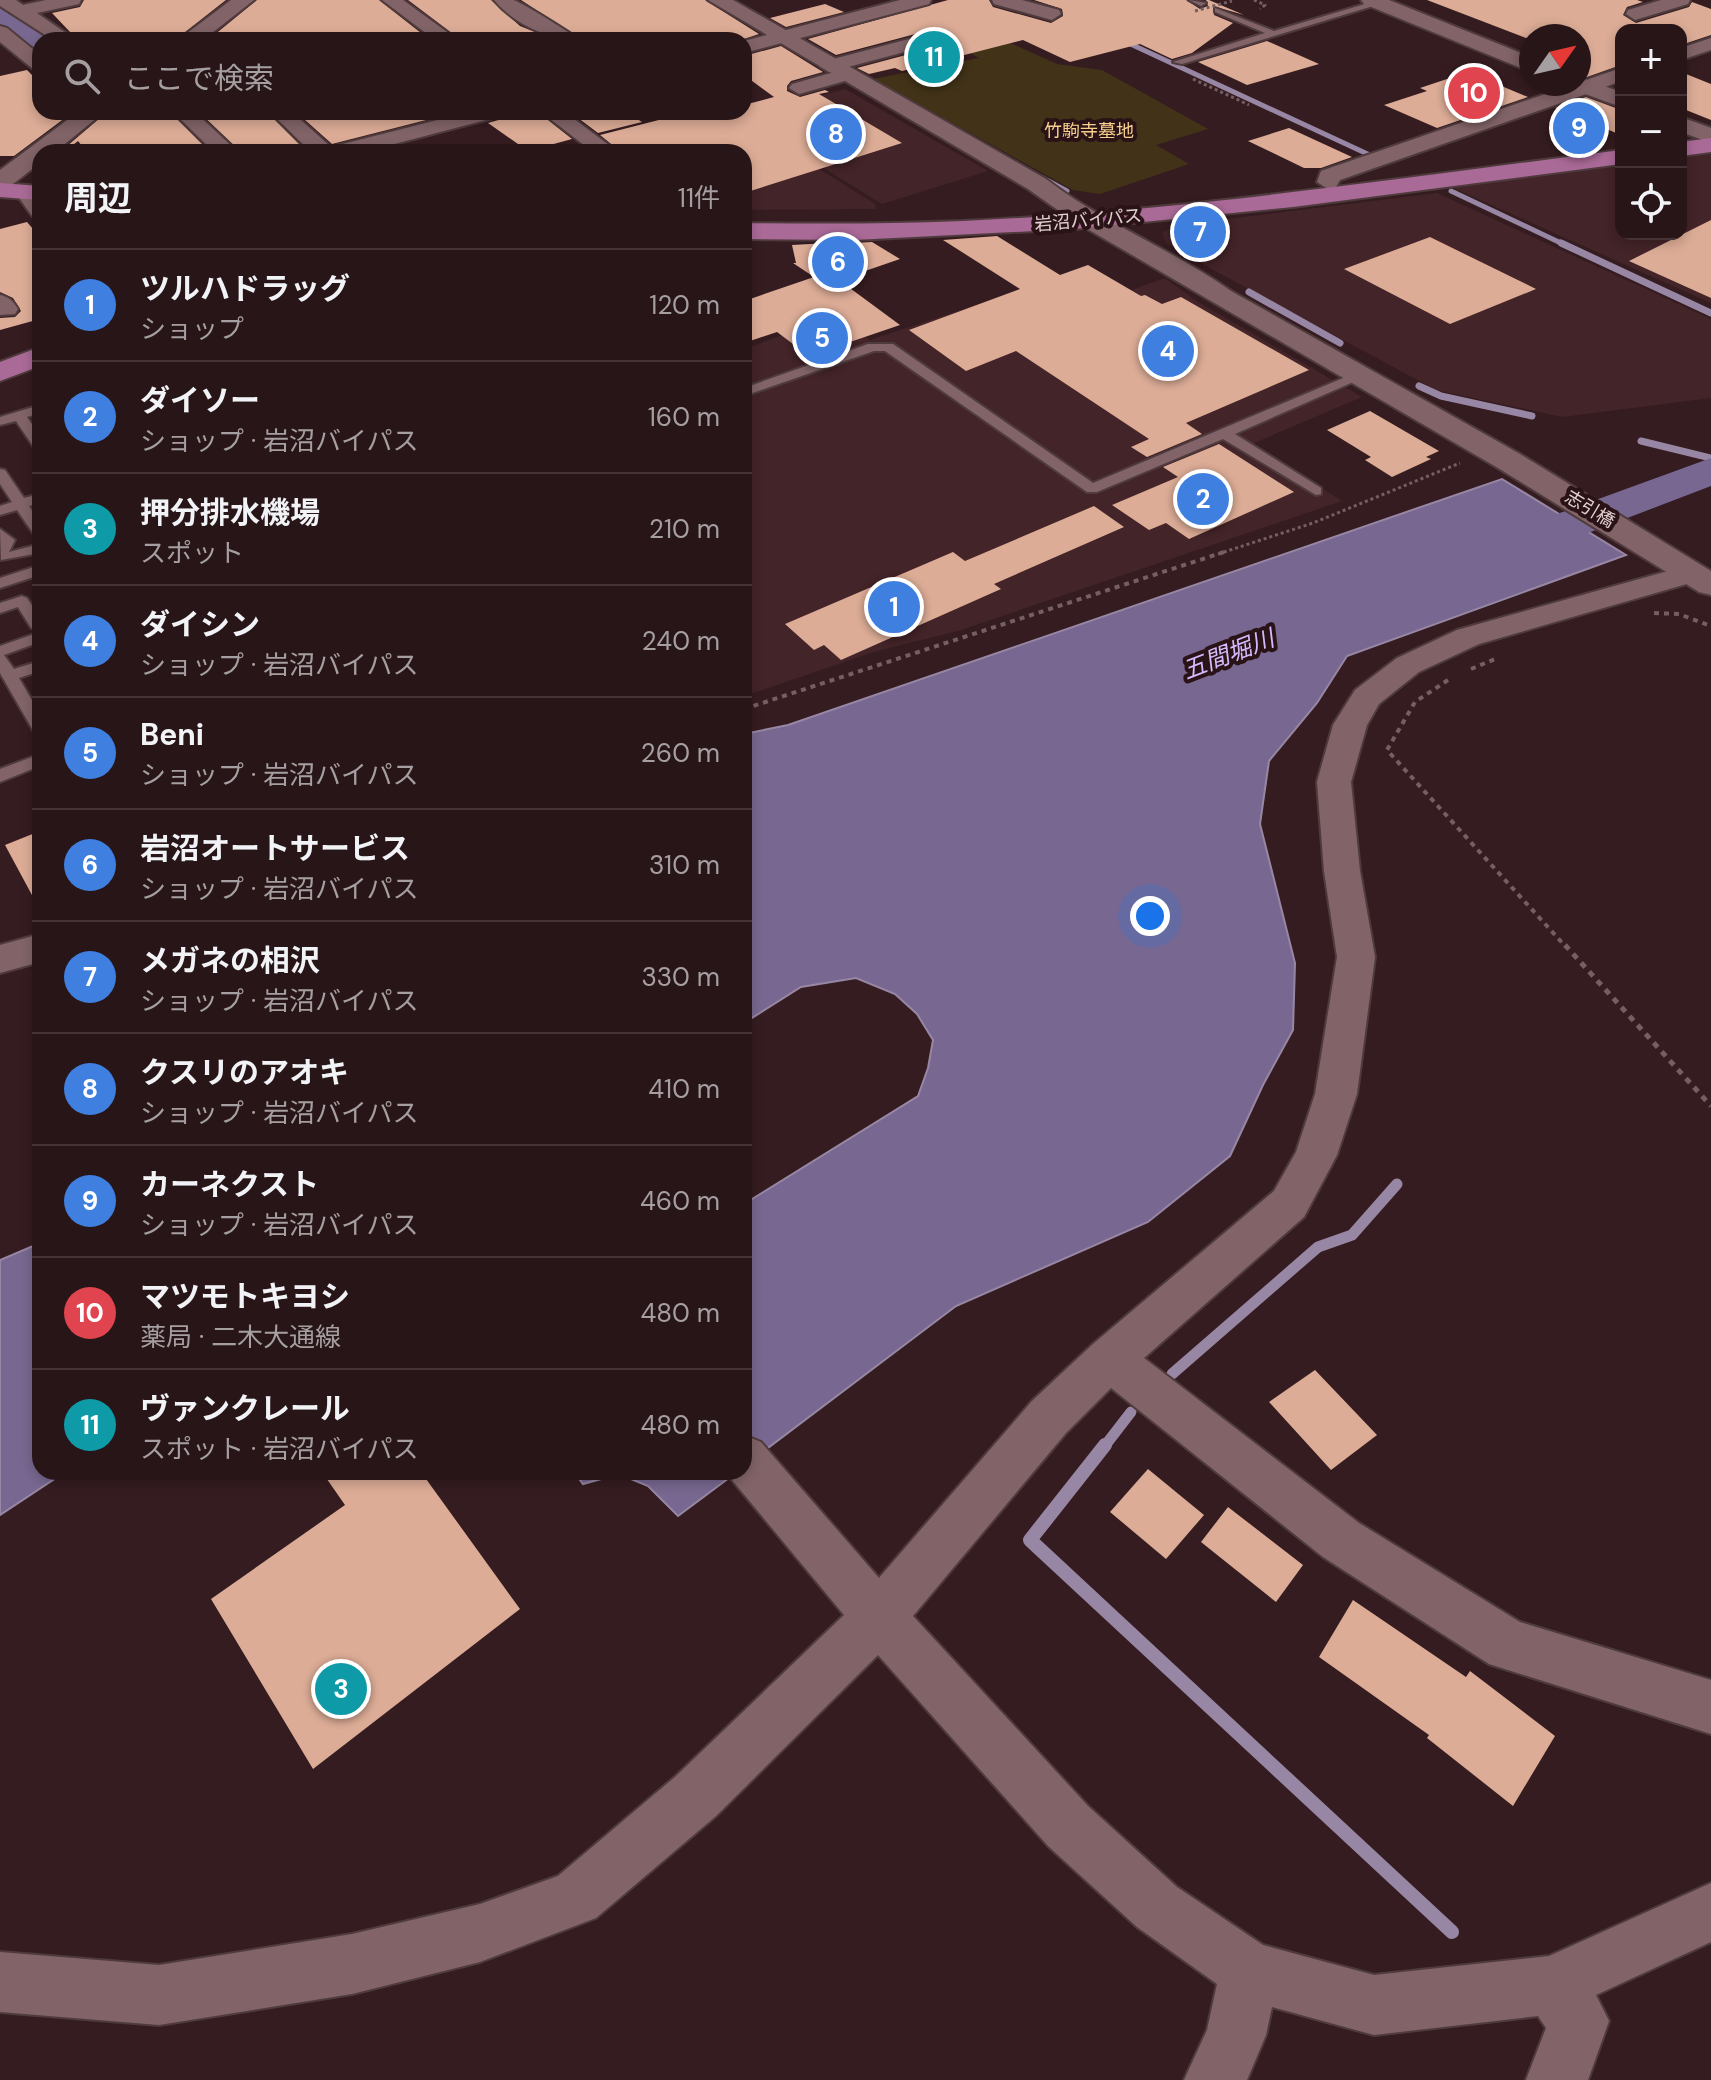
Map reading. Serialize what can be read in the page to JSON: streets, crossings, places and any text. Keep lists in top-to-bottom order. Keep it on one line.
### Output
{"streets":{"highway":["岩沼バイパス"],"street":["志引橋"]},"crossings":[["岩沼バイパス","志引橋"]],"water":["五間堀川"],"parks":["竹駒寺墓地"],"north":"top right","page":{"map_buttons":["+","−"],"pins":["11","10","9","8","7","6","5","4","2","1","3"],"search":"ここで検索","heading":["周辺","11件"],"list":[{"mark":"1","name":"ツルハドラッグ","note":"ショップ","value":"120 m"},{"mark":"2","name":"ダイソー","note":"ショップ · 岩沼バイパス","value":"160 m"},{"mark":"3","name":"押分排水機場","note":"スポット","value":"210 m"},{"mark":"4","name":"ダイシン","note":"ショップ · 岩沼バイパス","value":"240 m"},{"mark":"5","name":"Beni","note":"ショップ · 岩沼バイパス","value":"260 m"},{"mark":"6","name":"岩沼オートサービス","note":"ショップ · 岩沼バイパス","value":"310 m"},{"mark":"7","name":"メガネの相沢","note":"ショップ · 岩沼バイパス","value":"330 m"},{"mark":"8","name":"クスリのアオキ","note":"ショップ · 岩沼バイパス","value":"410 m"},{"mark":"9","name":"カーネクスト","note":"ショップ · 岩沼バイパス","value":"460 m"},{"mark":"10","name":"マツモトキヨシ","note":"薬局 · 二木大通線","value":"480 m"},{"mark":"11","name":"ヴァンクレール","note":"スポット · 岩沼バイパス","value":"480 m"}]}}
